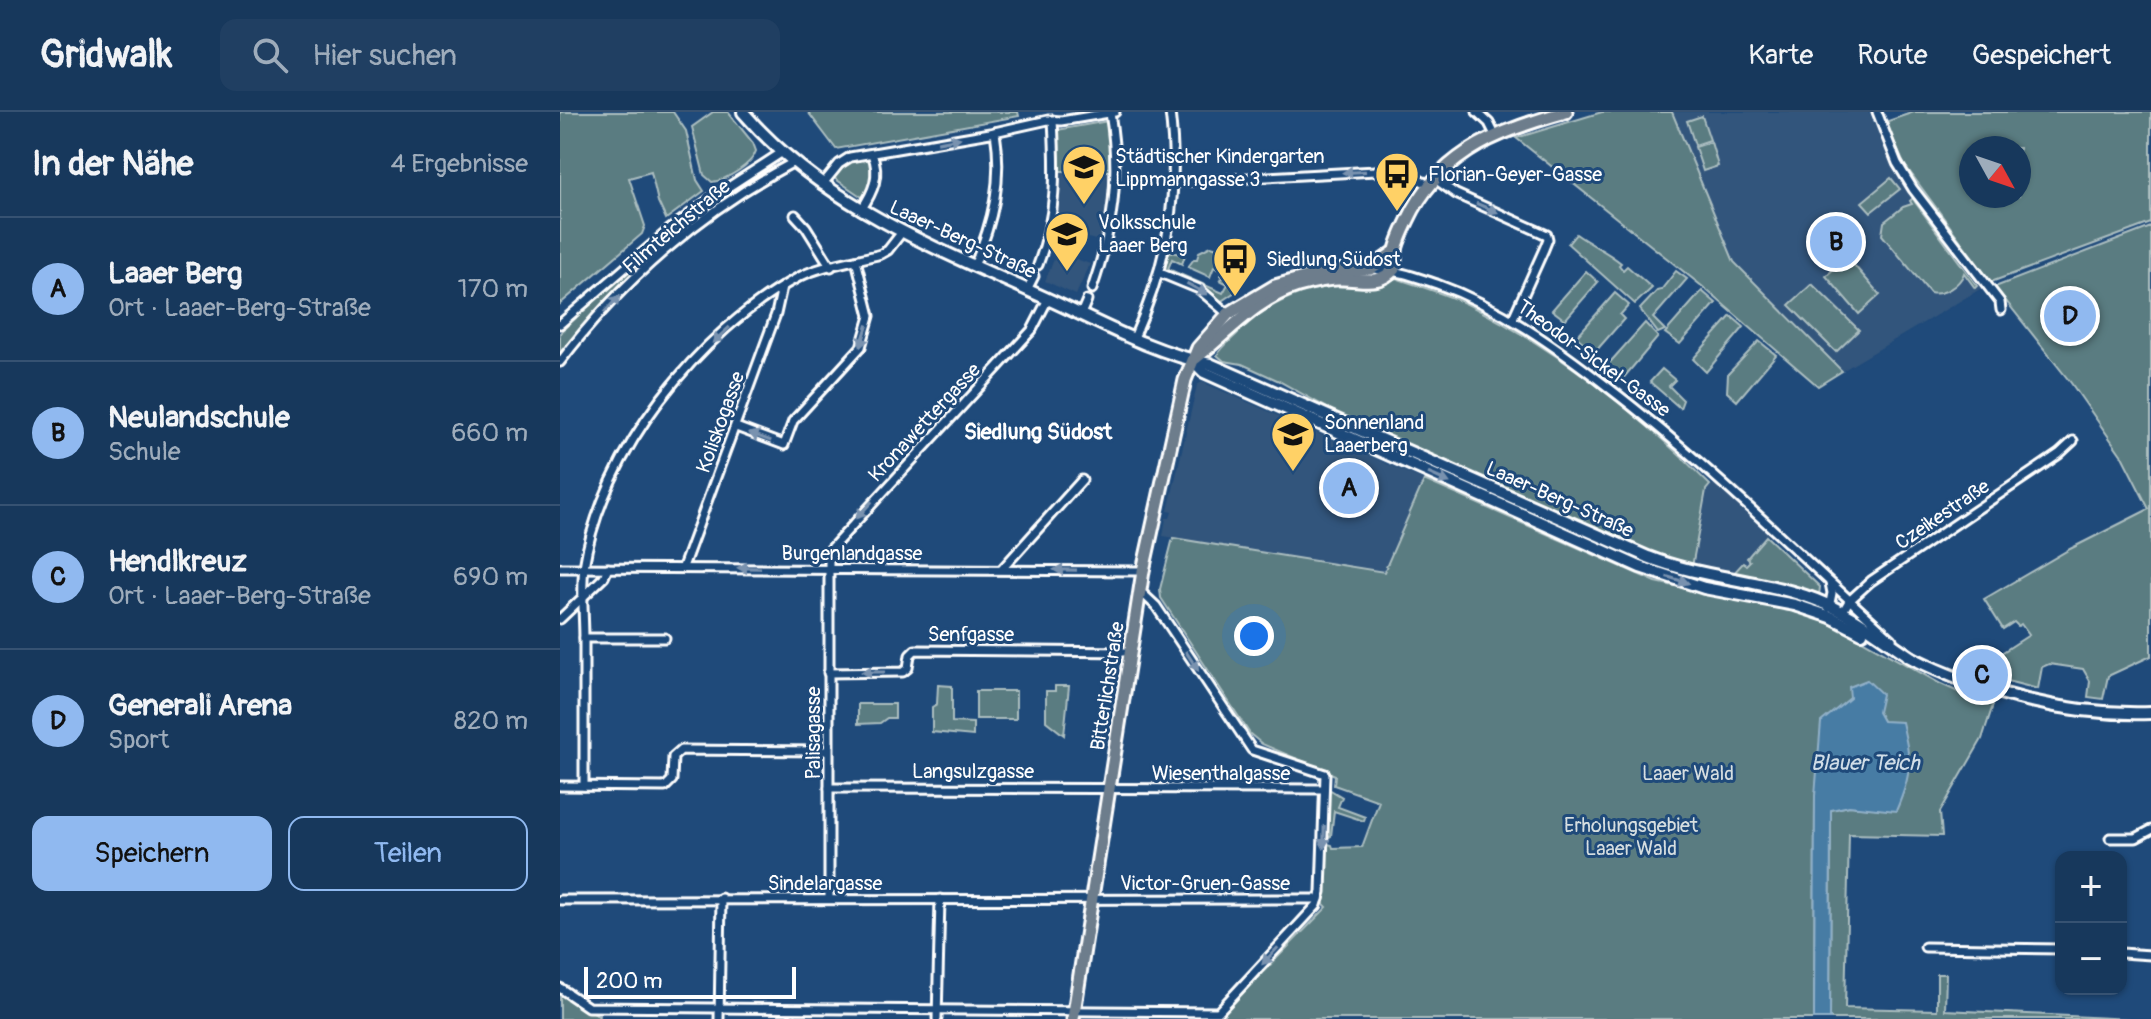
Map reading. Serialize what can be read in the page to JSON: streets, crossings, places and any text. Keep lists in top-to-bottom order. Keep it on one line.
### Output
{"streets":{"main road":["Laaer-Berg-Straße","Bitterlichstraße"],"street":["Filmteichstraße","Theodor-Sickel-Gasse","Koliskogasse","Kronawettergasse","Czeikestraße","Burgenlandgasse","Senfgasse","Palisagasse","Langsulzgasse","Wiesenthalgasse","Sindelargasse","Victor-Gruen-Gasse"]},"crossings":[["Filmteichstraße","Laaer-Berg-Straße"],["Laaer-Berg-Straße","Theodor-Sickel-Gasse"],["Laaer-Berg-Straße","Kronawettergasse"],["Laaer-Berg-Straße","Czeikestraße"],["Laaer-Berg-Straße","Bitterlichstraße"],["Theodor-Sickel-Gasse","Czeikestraße"],["Koliskogasse","Burgenlandgasse"],["Kronawettergasse","Burgenlandgasse"],["Kronawettergasse","Palisagasse"],["Burgenlandgasse","Bitterlichstraße"],["Burgenlandgasse","Palisagasse"],["Senfgasse","Bitterlichstraße"],["Senfgasse","Palisagasse"],["Bitterlichstraße","Langsulzgasse"],["Bitterlichstraße","Wiesenthalgasse"],["Bitterlichstraße","Sindelargasse"],["Bitterlichstraße","Victor-Gruen-Gasse"],["Palisagasse","Langsulzgasse"],["Palisagasse","Sindelargasse"],["Langsulzgasse","Wiesenthalgasse"],["Sindelargasse","Victor-Gruen-Gasse"]],"one_way":["Kronawettergasse","Burgenlandgasse","Senfgasse"],"districts":["Siedlung Südost"],"water":["Blauer Teich"],"parks":["Laaer Wald","Erholungsgebiet Laaer Wald"],"places":{"school or university":["Städtischer Kindergarten Lippmanngasse 3","Volksschule Laaer Berg","Sonnenland Laaerberg"],"bus stop":["Florian-Geyer-Gasse","Siedlung Südost"]},"scale_bar":"200 m","north":"bottom right","page":{"header":"Gridwalk","search":"Hier suchen","nav":["Karte","Route","Gespeichert"],"heading":["In der Nähe","4 Ergebnisse"],"pins":["B","D","A","C"],"list":[{"mark":"A","name":"Laaer Berg","note":"Ort · Laaer-Berg-Straße","value":"170 m"},{"mark":"B","name":"Neulandschule","note":"Schule","value":"660 m"},{"mark":"C","name":"Hendlkreuz","note":"Ort · Laaer-Berg-Straße","value":"690 m"},{"mark":"D","name":"Generali Arena","note":"Sport","value":"820 m"}],"buttons":["Speichern","Teilen"],"map_buttons":["+","−"],"scale":"200 m"}}
